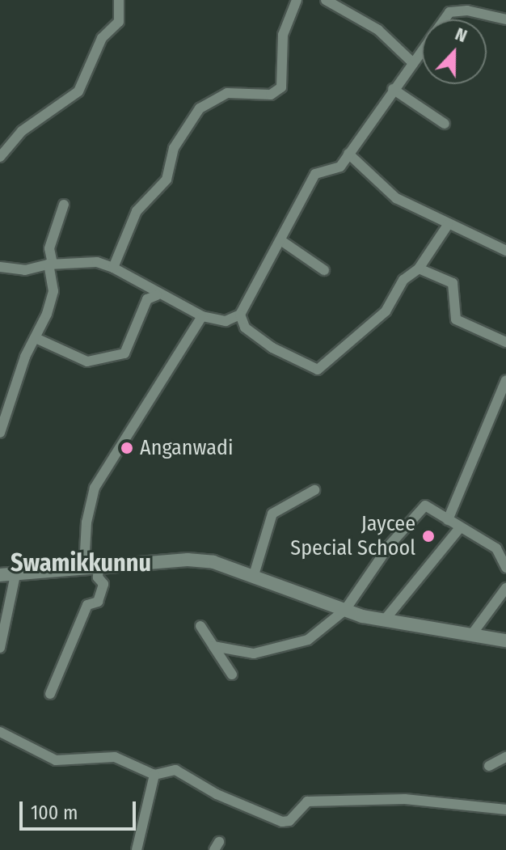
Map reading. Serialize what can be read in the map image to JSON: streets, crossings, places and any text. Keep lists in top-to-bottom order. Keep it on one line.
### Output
{"districts":["Swamikkunnu"],"places":["Anganwadi","Jaycee Special School"],"scale_bar":"100 m","north":"top"}
